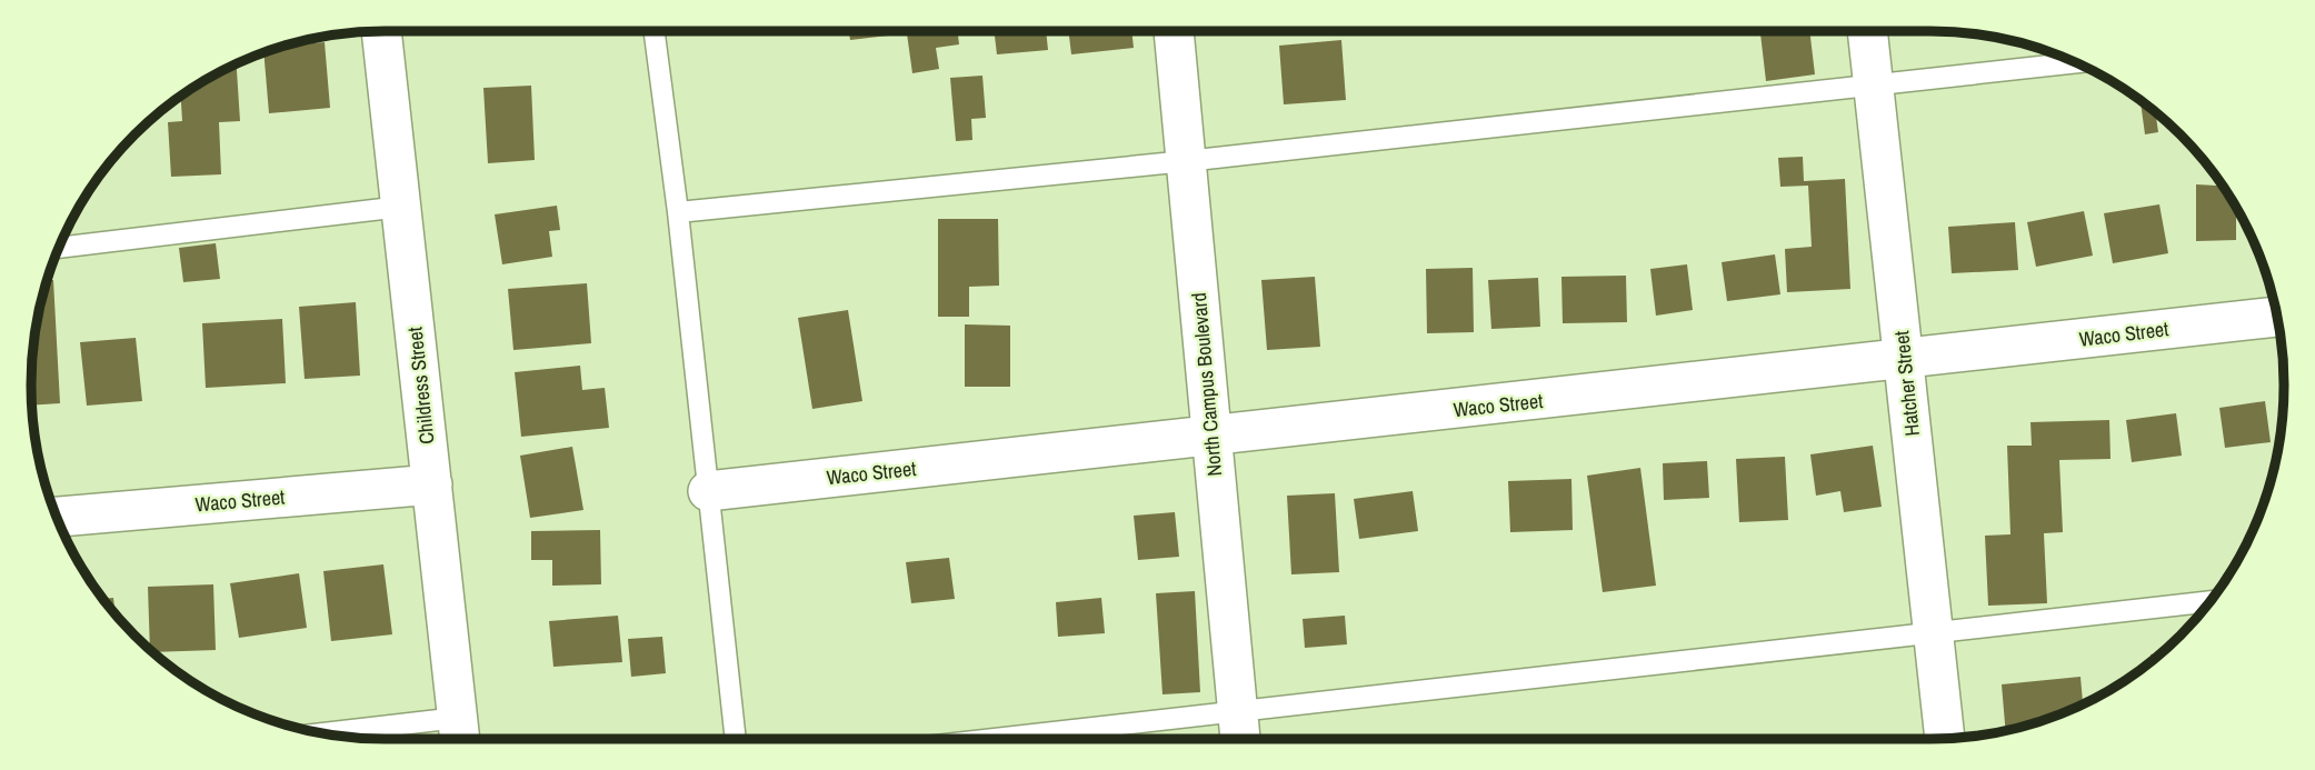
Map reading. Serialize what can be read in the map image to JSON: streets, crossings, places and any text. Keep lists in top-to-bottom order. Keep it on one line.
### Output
{"streets":{"street":["Waco Street","Hatcher Street","North Campus Boulevard","Childress Street"]},"crossings":[["Waco Street","Hatcher Street"],["Waco Street","North Campus Boulevard"],["Waco Street","Childress Street"]]}
